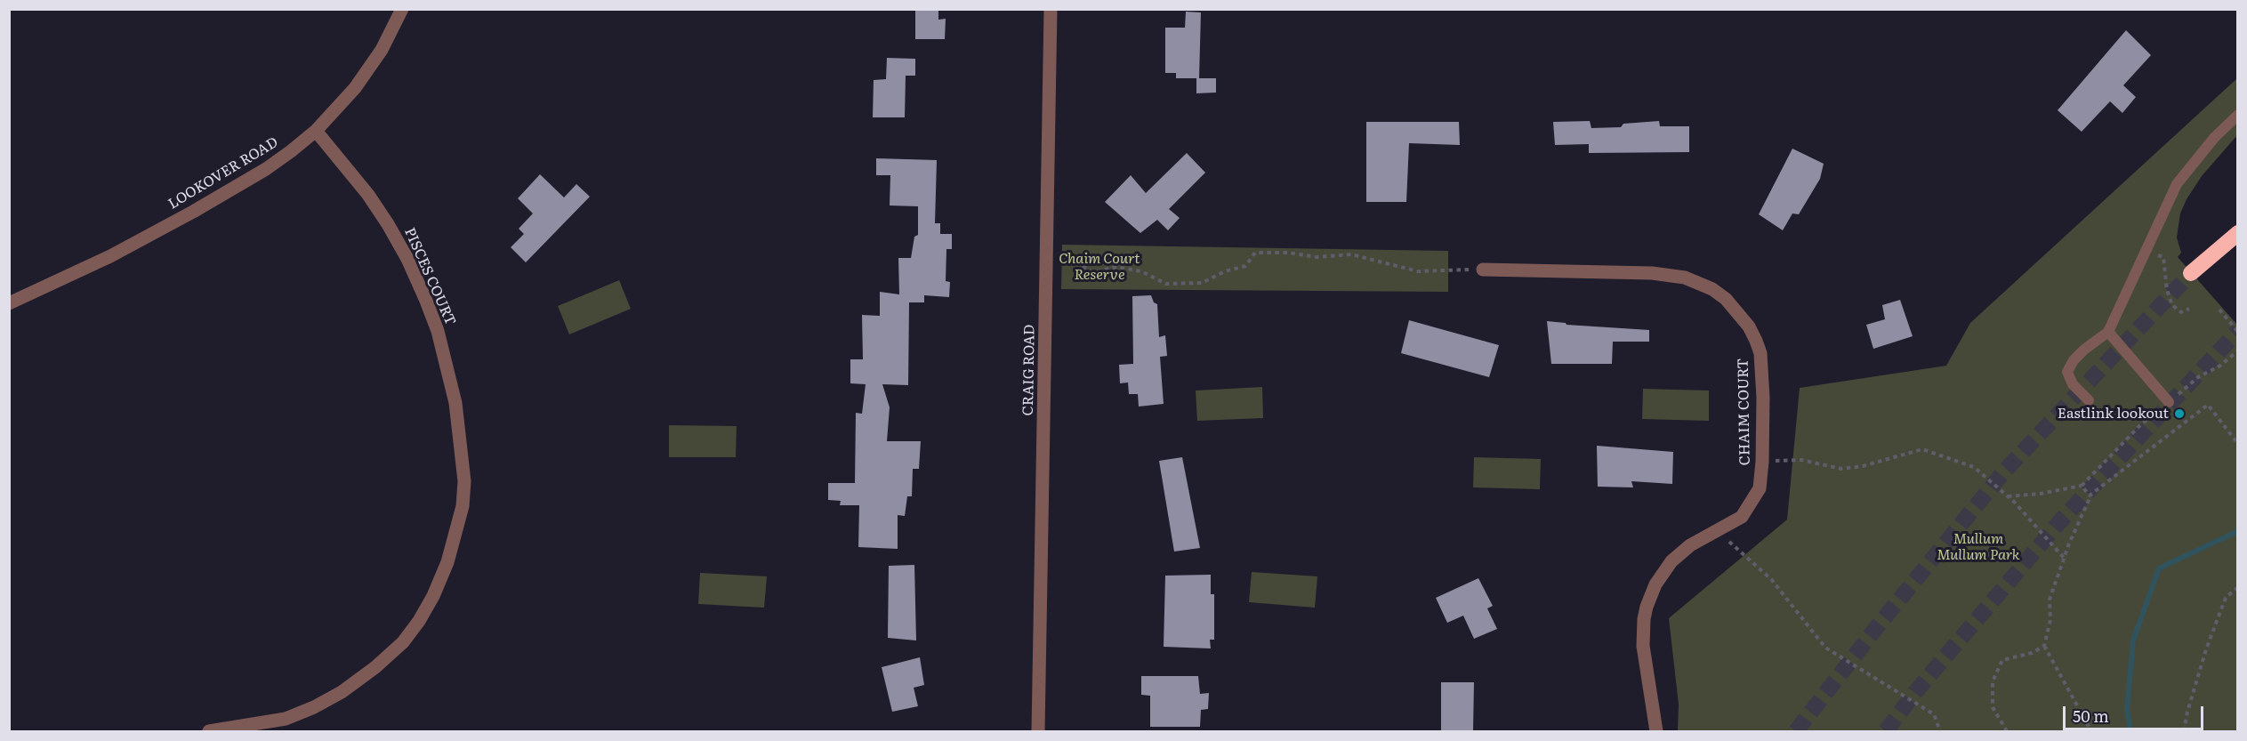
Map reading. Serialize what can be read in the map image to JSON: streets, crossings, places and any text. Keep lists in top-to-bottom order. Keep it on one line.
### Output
{"streets":{"street":["LOOKOVER ROAD","PISCES COURT","CRAIG ROAD","CHAIM COURT"]},"crossings":[["LOOKOVER ROAD","PISCES COURT"]],"parks":["Chaim Court Reserve","Mullum Mullum Park"],"places":["Eastlink lookout"],"scale_bar":"50 m"}
